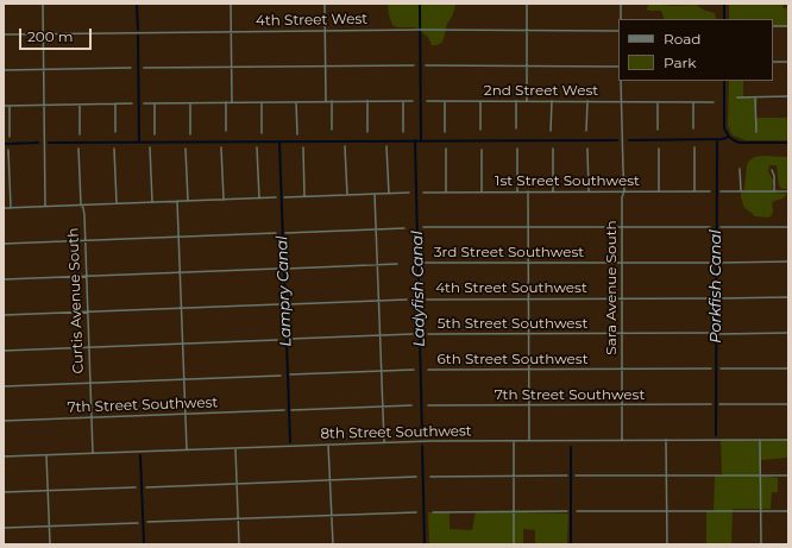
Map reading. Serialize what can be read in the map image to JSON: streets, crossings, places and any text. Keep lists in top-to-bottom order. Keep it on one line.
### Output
{"streets":{"street":["4th Street West","2nd Street West","1st Street Southwest","3rd Street Southwest","4th Street Southwest","Sara Avenue South","Curtis Avenue South","5th Street Southwest","6th Street Southwest","7th Street Southwest","8th Street Southwest"]},"crossings":[["2nd Street West","Sara Avenue South"],["1st Street Southwest","Sara Avenue South"],["3rd Street Southwest","Sara Avenue South"],["4th Street Southwest","Sara Avenue South"],["Sara Avenue South","5th Street Southwest"],["Sara Avenue South","6th Street Southwest"],["Sara Avenue South","7th Street Southwest"],["Sara Avenue South","8th Street Southwest"],["Curtis Avenue South","7th Street Southwest"],["Curtis Avenue South","8th Street Southwest"]],"water":["Porkfish Canal","Ladyfish Canal","Lampry Canal"],"legend":["Road","Park"],"scale_bar":"200 m"}
